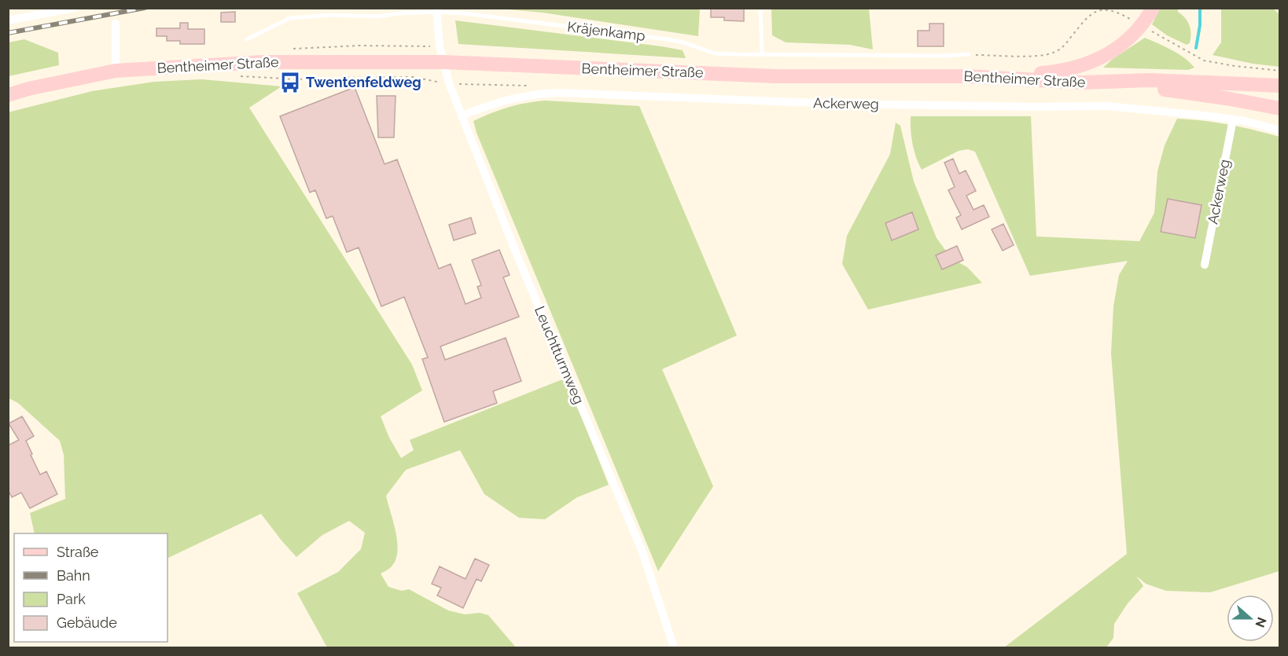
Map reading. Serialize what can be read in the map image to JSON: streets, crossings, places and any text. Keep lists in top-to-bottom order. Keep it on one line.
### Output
{"streets":{"main road":["Bentheimer Straße"],"street":["Ackerweg","Leuchtturmweg"],"lane":["Kräjenkamp"]},"crossings":[["Bentheimer Straße","Leuchtturmweg"],["Ackerweg","Leuchtturmweg"]],"places":{"bus stop":["Twentenfeldweg"]},"legend":["Straße","Bahn","Park","Gebäude"],"north":"right"}
